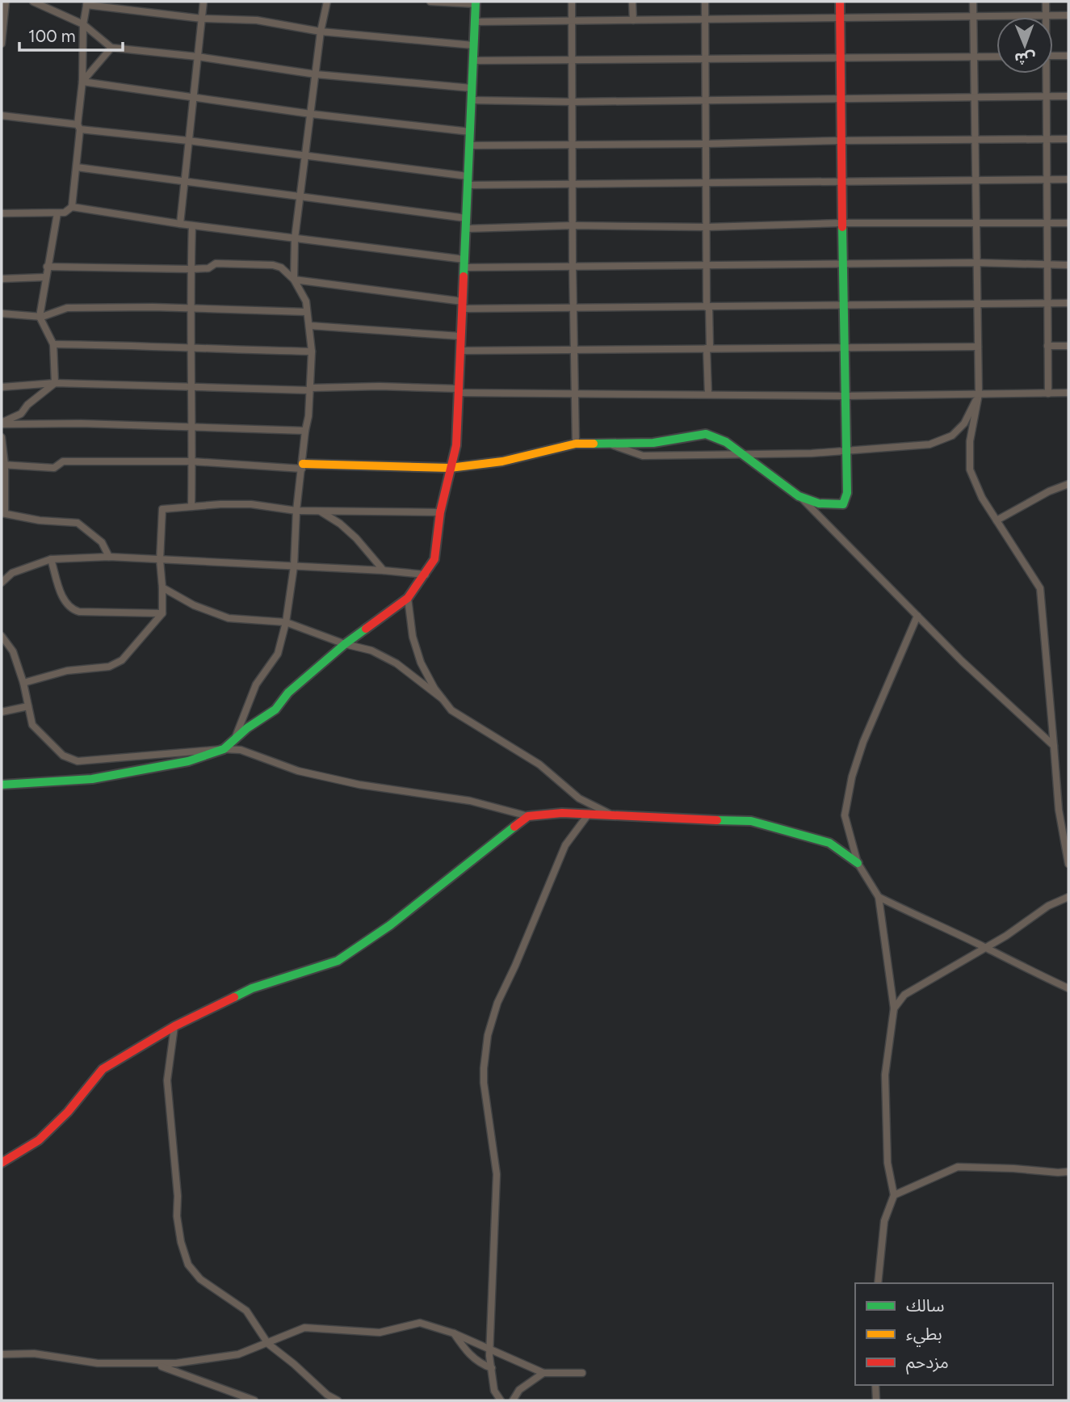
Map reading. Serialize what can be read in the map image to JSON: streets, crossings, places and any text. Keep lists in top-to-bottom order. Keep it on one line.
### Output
{"legend":["سالك","بطيء","مزدحم"],"scale_bar":"100 m","north":"bottom"}
